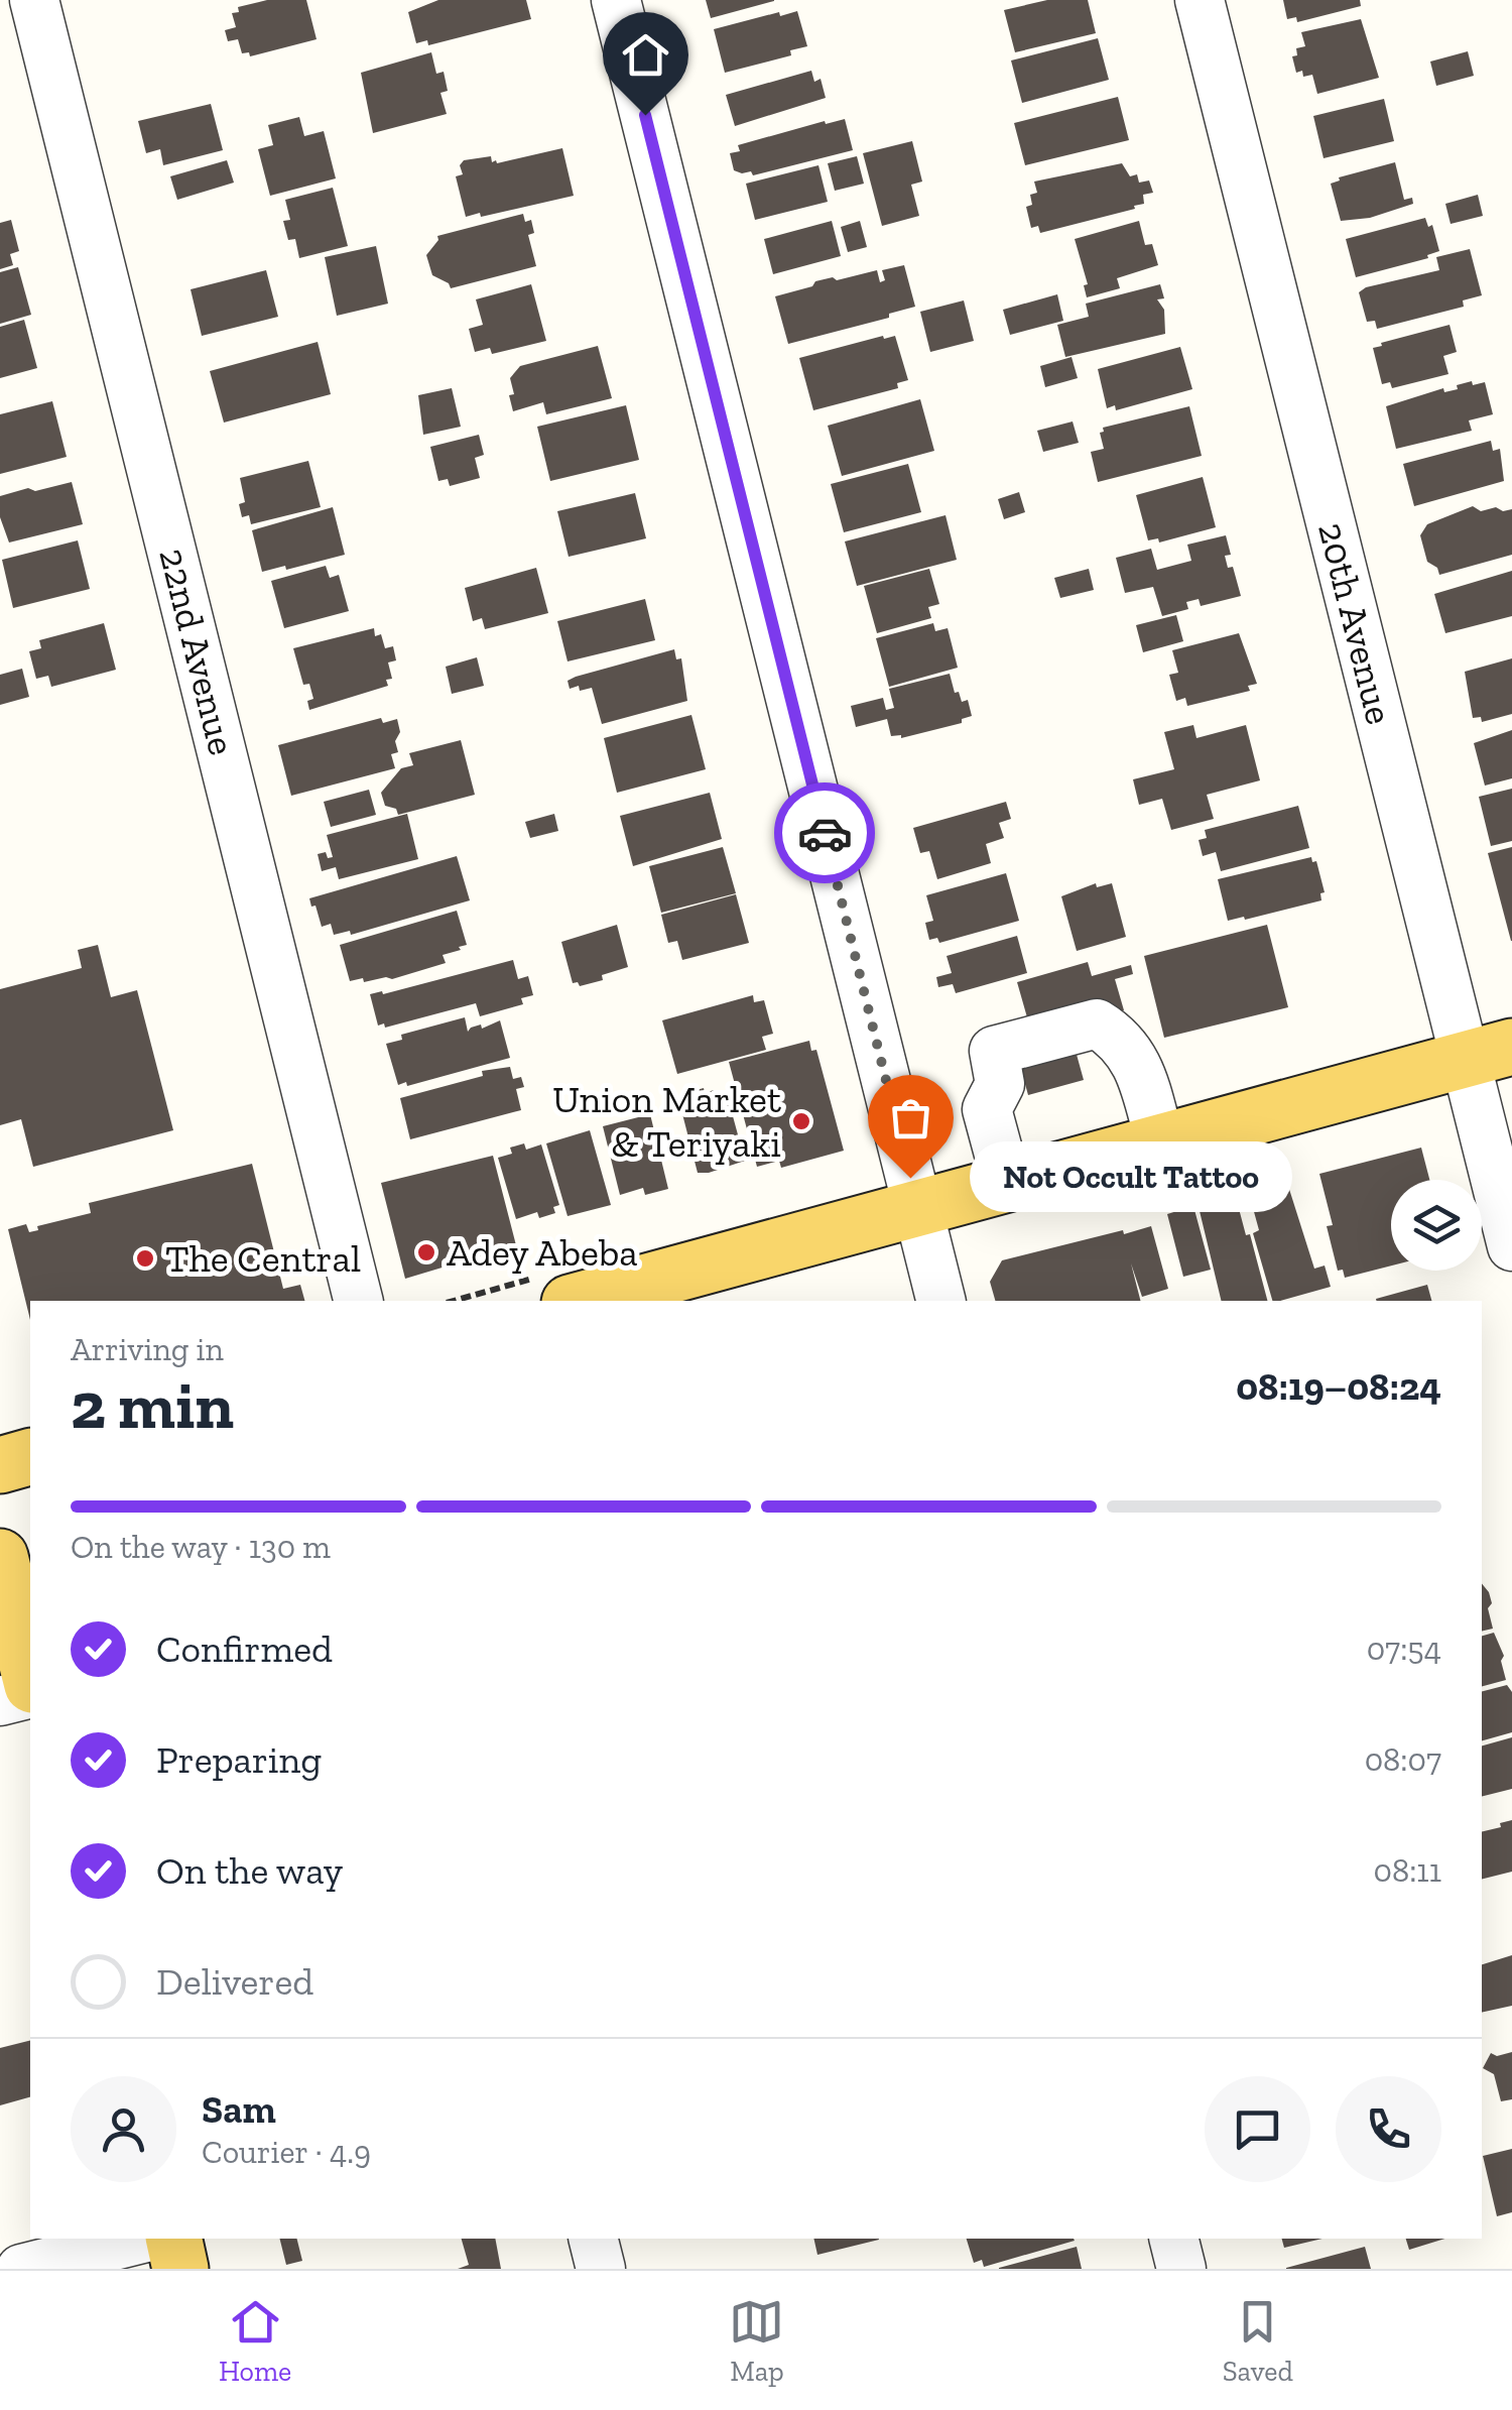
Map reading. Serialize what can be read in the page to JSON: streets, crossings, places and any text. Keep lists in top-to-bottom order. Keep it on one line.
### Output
{"streets":{"street":["20th Avenue","22nd Avenue"]},"places":["Union Market & Teriyaki","Not Occult Tattoo","Adey Abeba","The Central"],"page":{"bubble":"Not Occult Tattoo","heading":["2 min","Arriving in","08:19–08:24"],"panel":["Sam","Courier · 4.9"],"bar":"On the way · 130 m","list":[["Confirmed","07:54"],["Preparing","08:07"],["On the way","08:11"],"Delivered"],"tabs":["Home","Map","Saved"]}}
